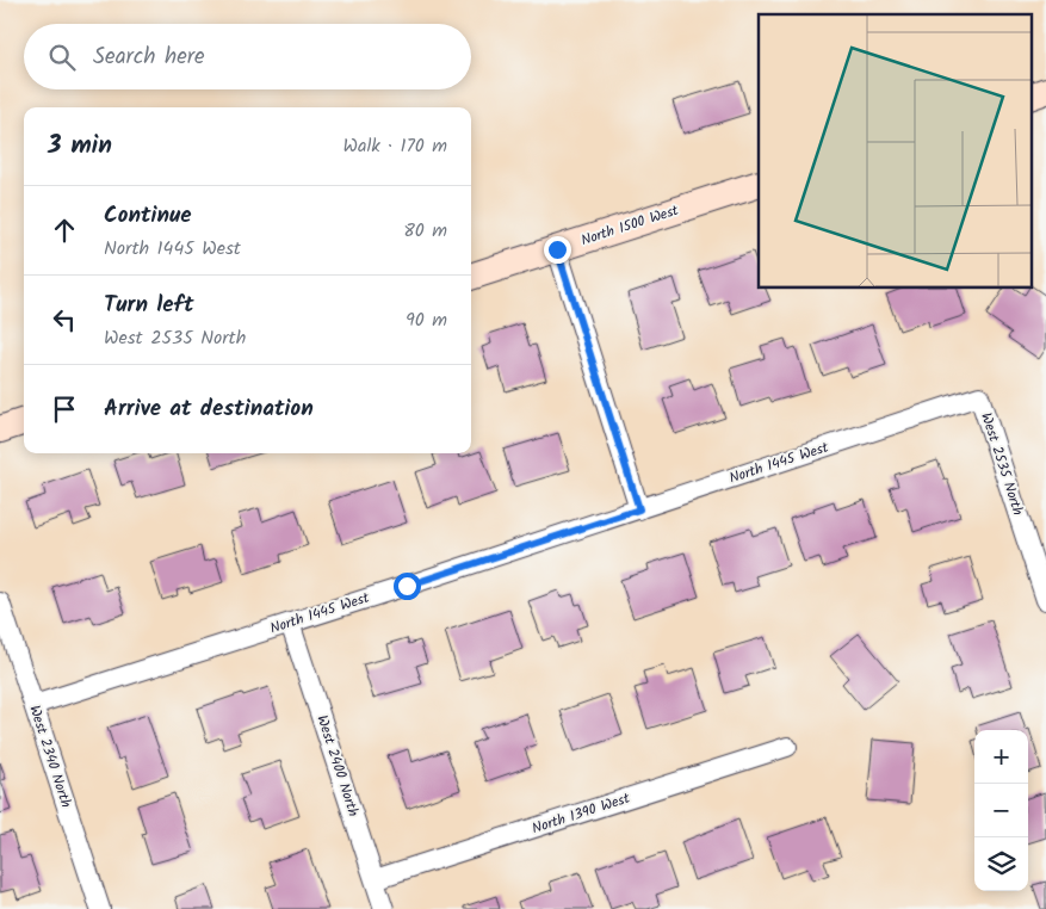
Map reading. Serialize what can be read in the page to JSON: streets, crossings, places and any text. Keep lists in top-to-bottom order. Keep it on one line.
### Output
{"streets":{"street":["North 1500 West","North 1445 West","West 2535 North","West 2340 North","West 2400 North","North 1390 West"]},"crossings":[["North 1445 West","West 2535 North"],["North 1445 West","West 2340 North"],["North 1445 West","West 2400 North"],["West 2400 North","North 1390 West"]],"page":{"search":"Search here","heading":["3 min","Walk · 170 m"],"list":[["Continue","North 1445 West","80 m"],["Turn left","West 2535 North","90 m"],"Arrive at destination"],"map_buttons":["+","−"]}}
